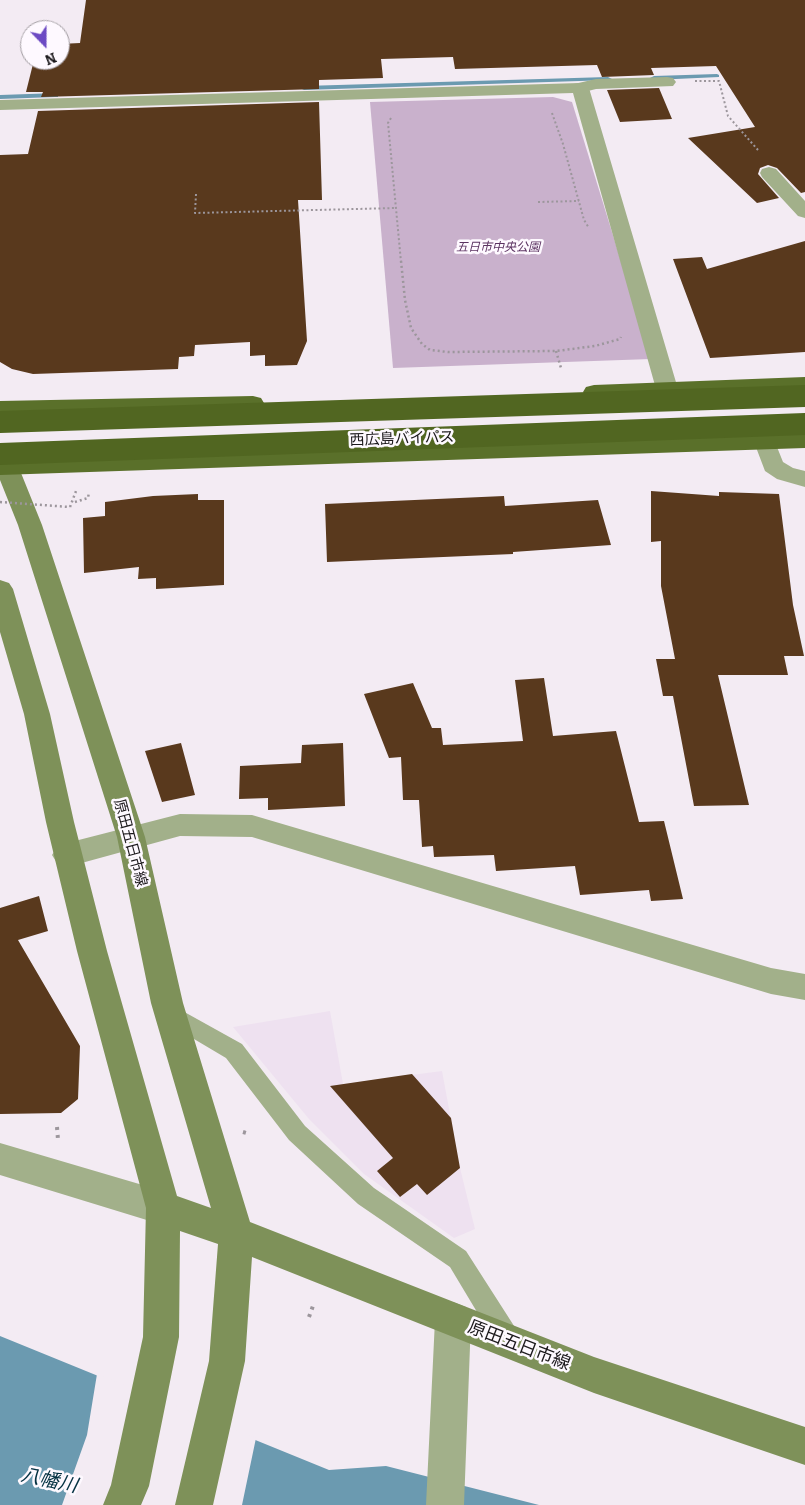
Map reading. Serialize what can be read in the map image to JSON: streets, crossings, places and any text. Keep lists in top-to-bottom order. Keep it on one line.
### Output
{"streets":{"highway":["西広島バイパス"],"main road":["原田五日市線"]},"crossings":[["西広島バイパス","原田五日市線"]],"water":["八幡川"],"parks":["五日市中央公園"],"north":"bottom"}
